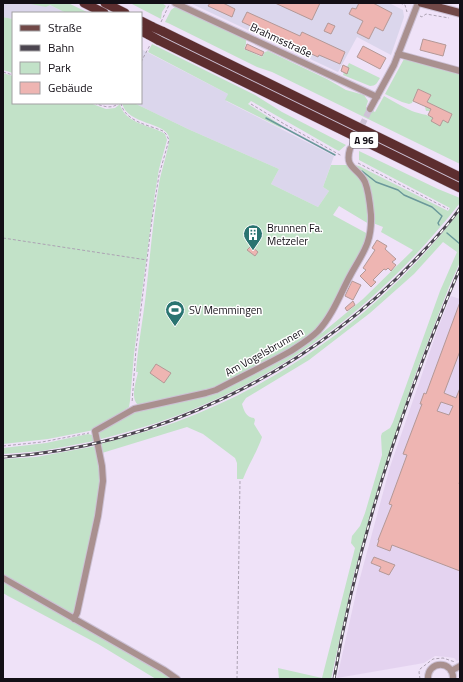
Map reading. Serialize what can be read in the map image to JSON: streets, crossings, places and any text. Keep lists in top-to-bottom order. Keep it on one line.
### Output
{"streets":{"highway":["A 96"],"street":["Brahmsstraße","Am Vogelsbrunnen"]},"places":{"building":["Brunnen Fa. Metzeler"],"sports":["SV Memmingen"]},"legend":["Straße","Bahn","Park","Gebäude"]}
